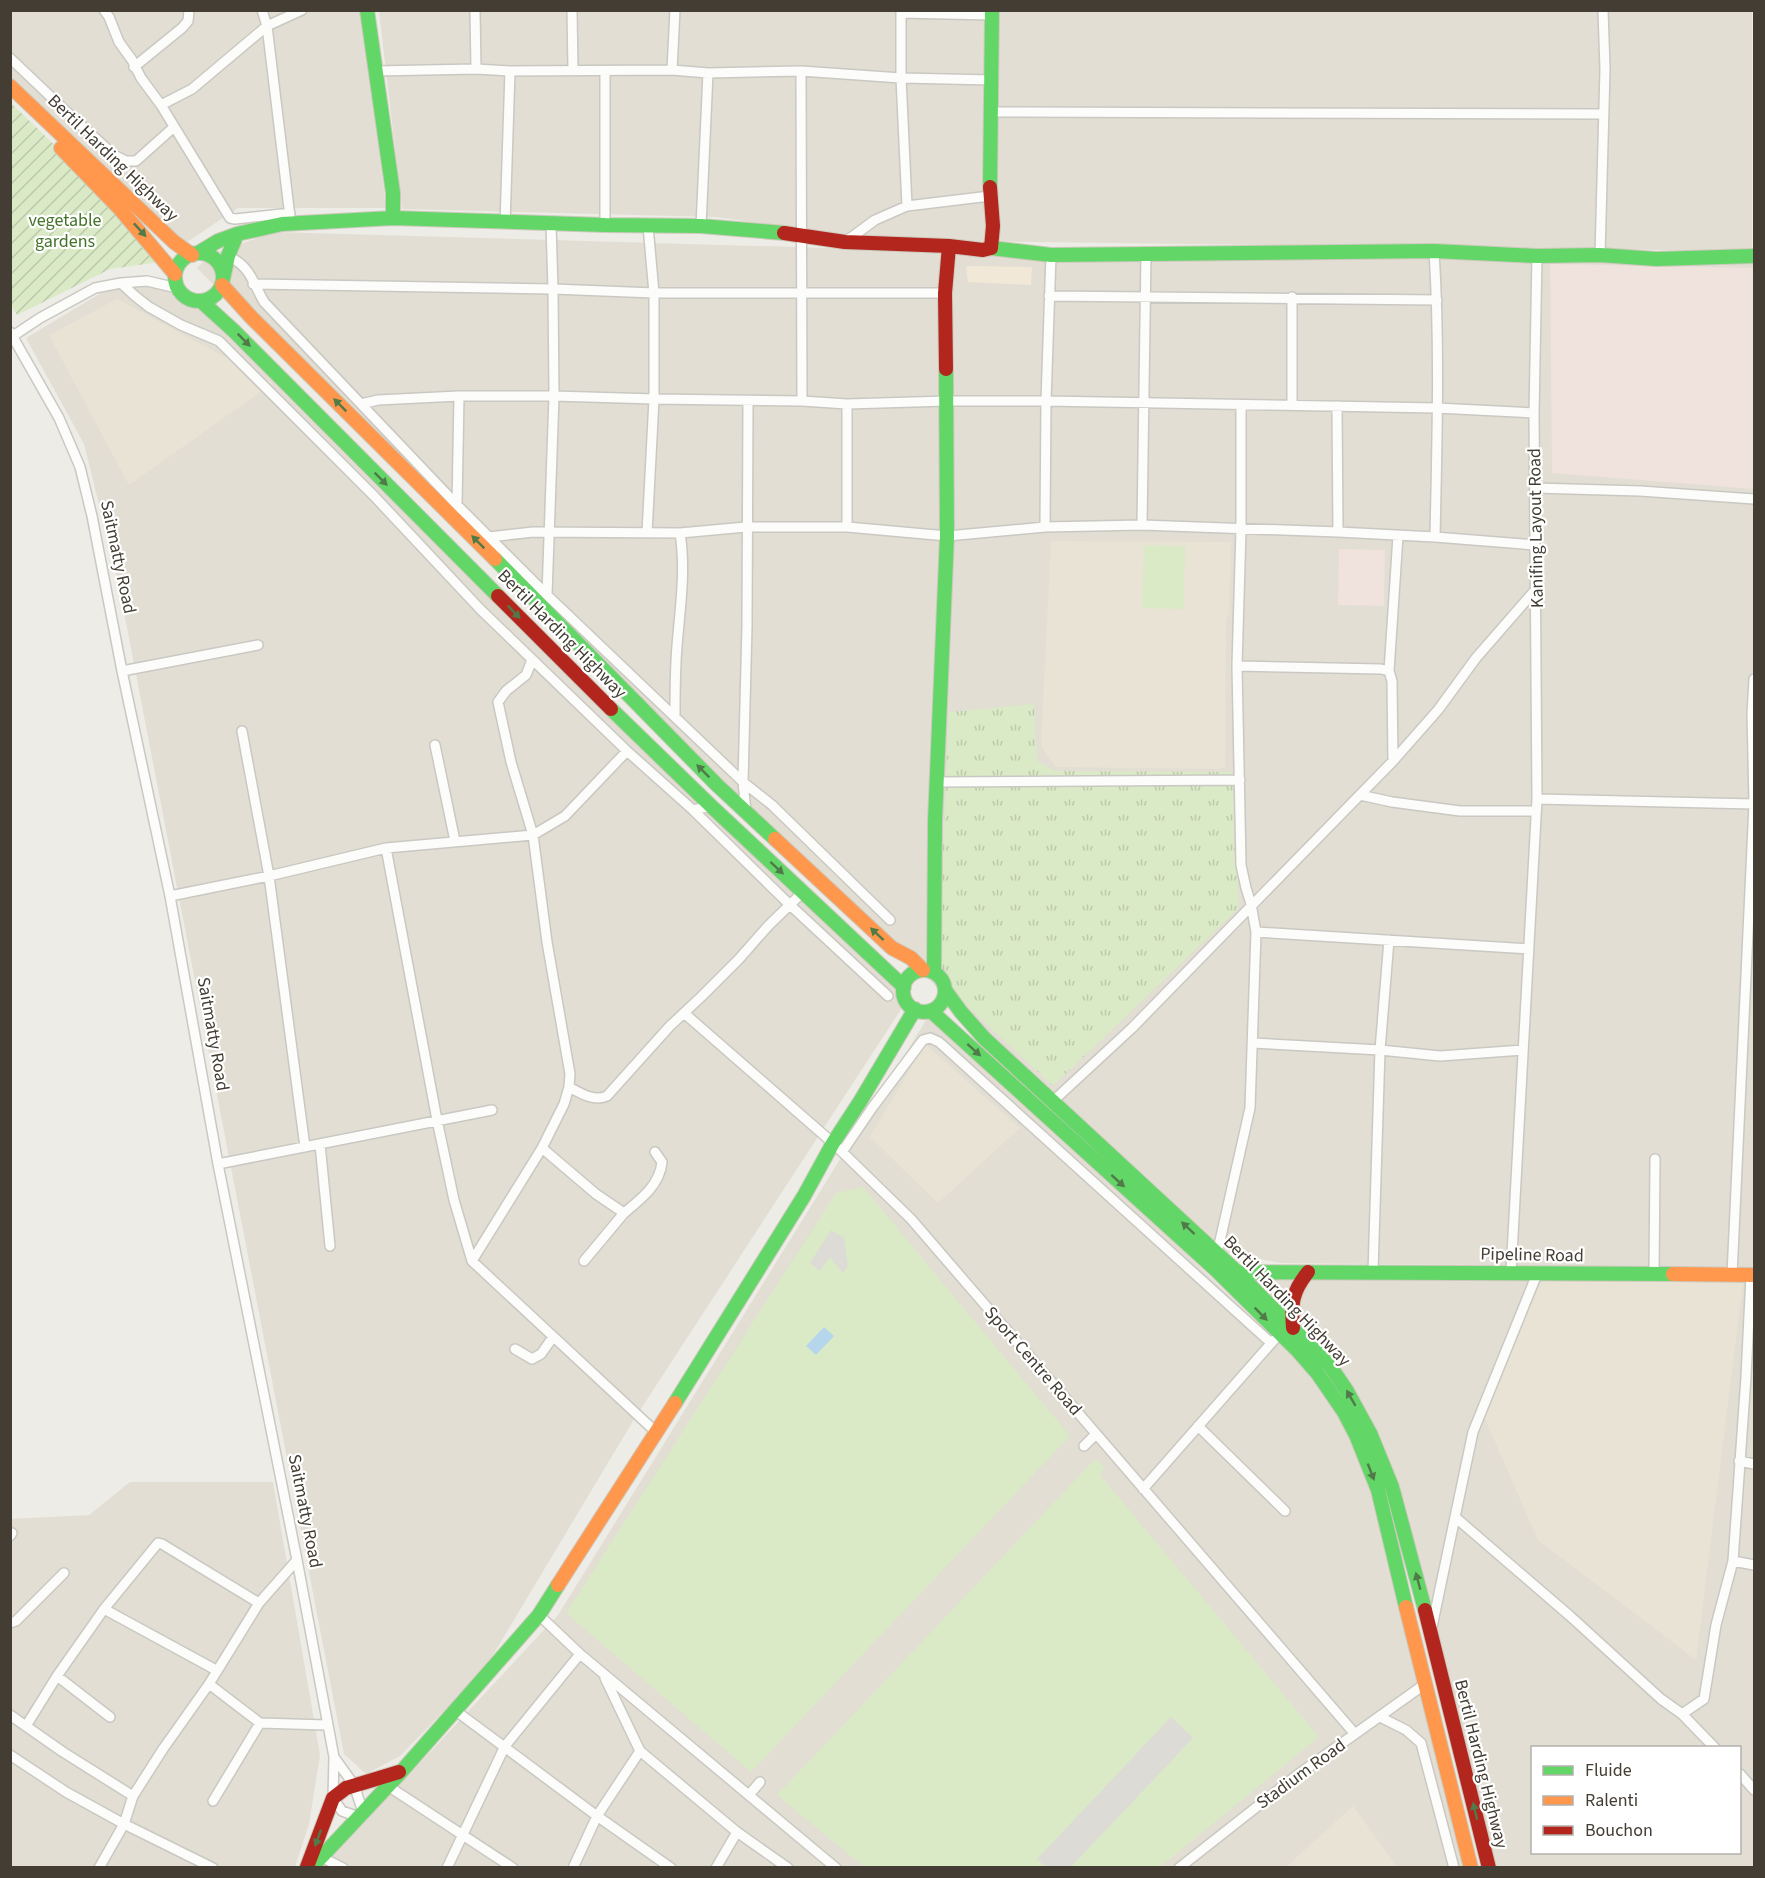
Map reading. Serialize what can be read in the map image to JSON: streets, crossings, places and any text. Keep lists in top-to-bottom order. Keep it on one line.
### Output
{"streets":{"main road":["Bertil Harding Highway","Pipeline Road"],"street":["Kanifing Layout Road","Saitmatty Road","Sport Centre Road","Stadium Road"]},"crossings":[["Bertil Harding Highway","Pipeline Road"],["Bertil Harding Highway","Stadium Road"],["Kanifing Layout Road","Pipeline Road"],["Sport Centre Road","Stadium Road"]],"parks":["vegetable gardens"],"legend":["Fluide","Ralenti","Bouchon"]}
